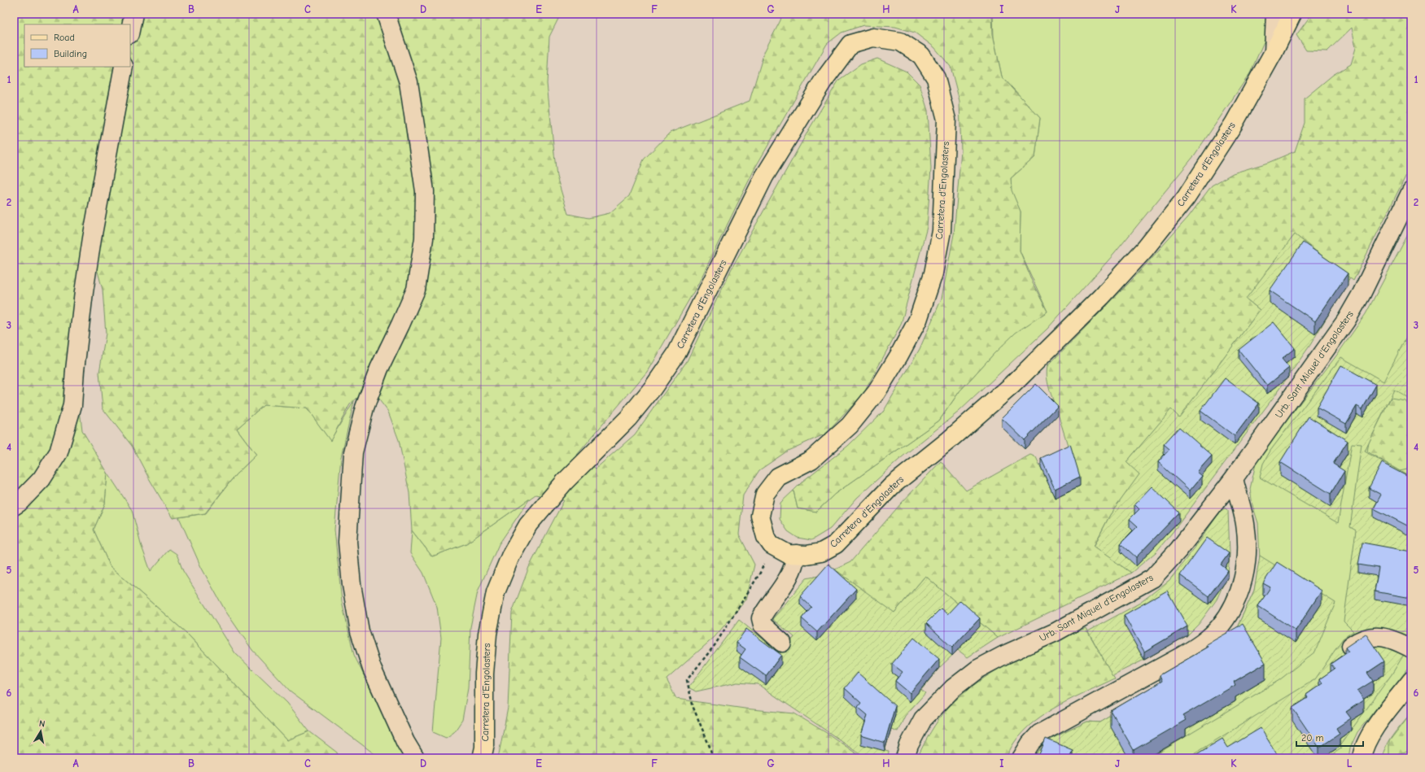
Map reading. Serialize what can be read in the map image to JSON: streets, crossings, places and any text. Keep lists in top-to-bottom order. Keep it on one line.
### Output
{"streets":{"main road":["Carretera d'Engolasters"],"street":["Urb. Sant Miquel d'Engolasters"]},"legend":["Road","Building"],"scale_bar":"20 m","north":"top","grid":{"columns":["A","B","C","D","E","F","G","H","I","J","K","L"],"rows":["1","2","3","4","5","6"]}}
